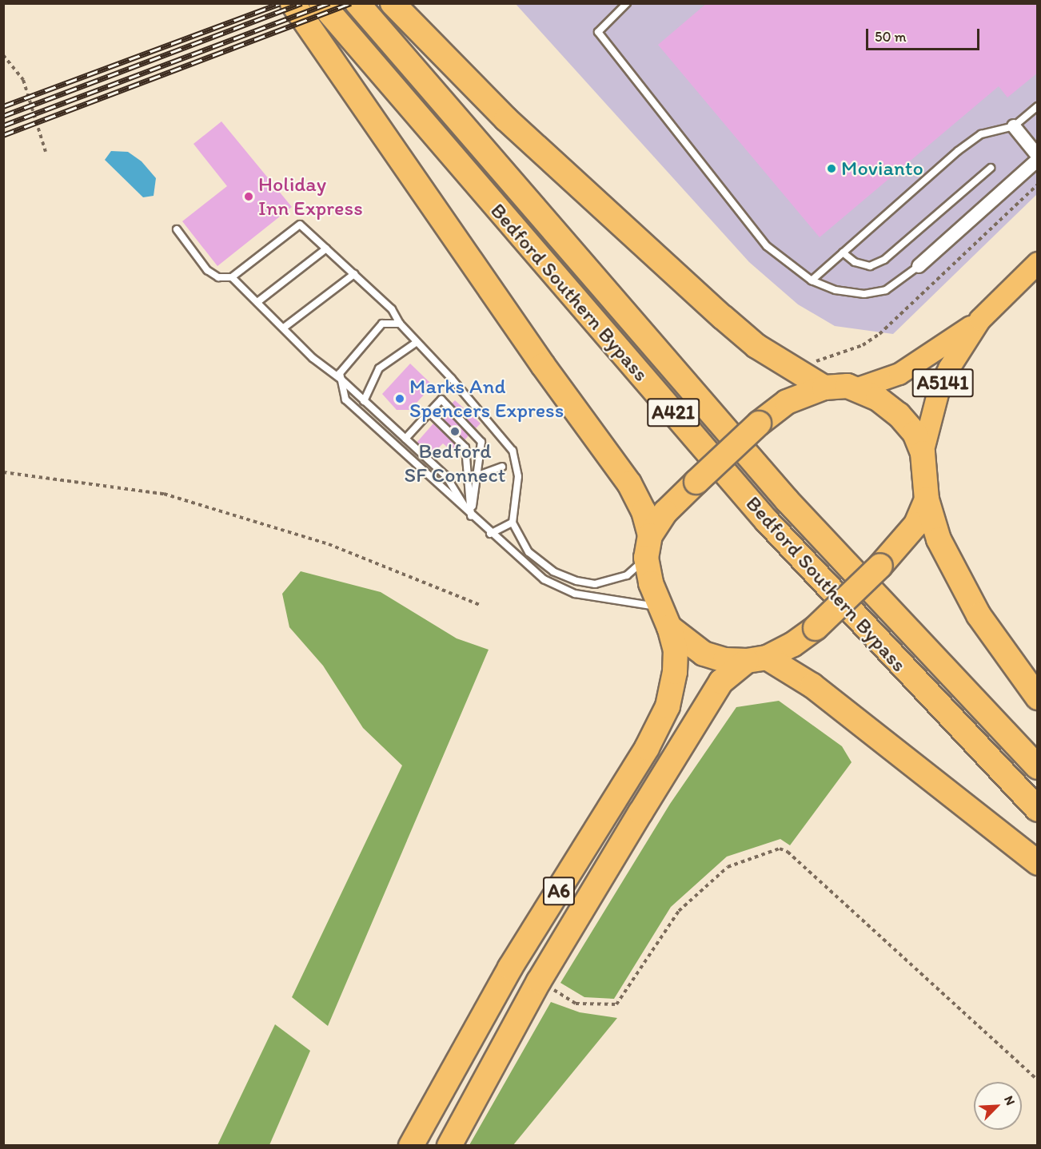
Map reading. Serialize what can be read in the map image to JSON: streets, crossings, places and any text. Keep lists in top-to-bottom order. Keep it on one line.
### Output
{"streets":{"highway":["Bedford Southern Bypass","A421","A6"],"main road":["A5141"]},"places":["Movianto","Holiday Inn Express","Marks And Spencers Express","Bedford SF Connect"],"scale_bar":"50 m","north":"top right"}
